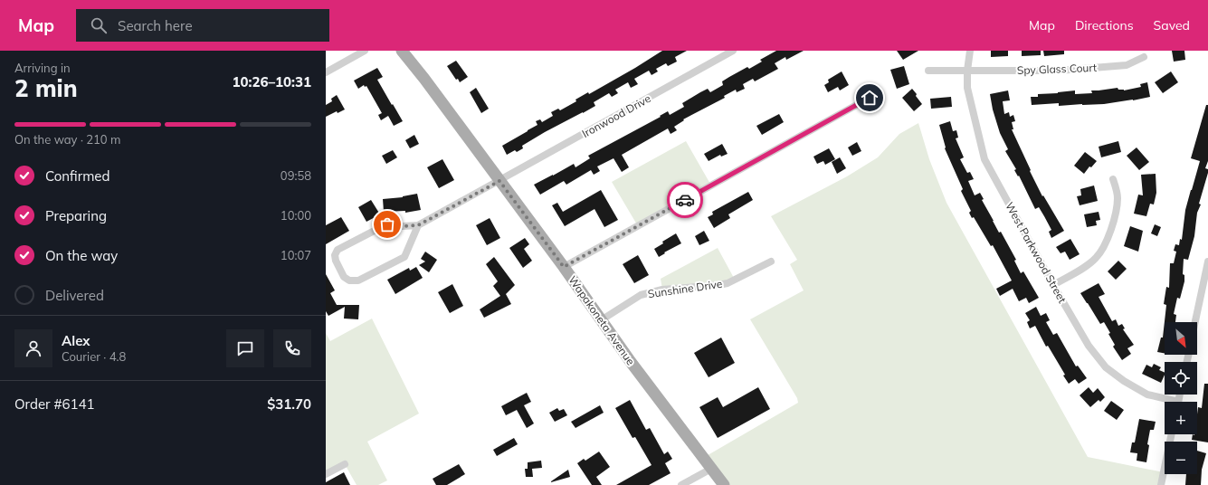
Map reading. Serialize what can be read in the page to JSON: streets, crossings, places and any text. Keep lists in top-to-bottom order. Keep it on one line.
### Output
{"streets":{"main road":["Wapakoneta Avenue"],"street":["Spy Glass Court","Ironwood Drive","West Parkwood Street","Sunshine Drive"]},"crossings":[["Spy Glass Court","West Parkwood Street"],["Ironwood Drive","Wapakoneta Avenue"],["Sunshine Drive","Wapakoneta Avenue"]],"north":"bottom right","page":{"header":"Map","search":"Search here","nav":["Map","Directions","Saved"],"heading":["2 min","Arriving in","10:26–10:31"],"panel":["Alex","Courier · 4.8","Order #6141","$31.70"],"bar":"On the way · 210 m","list":[["Confirmed","09:58"],["Preparing","10:00"],["On the way","10:07"],"Delivered"],"map_buttons":["+","−"]}}
